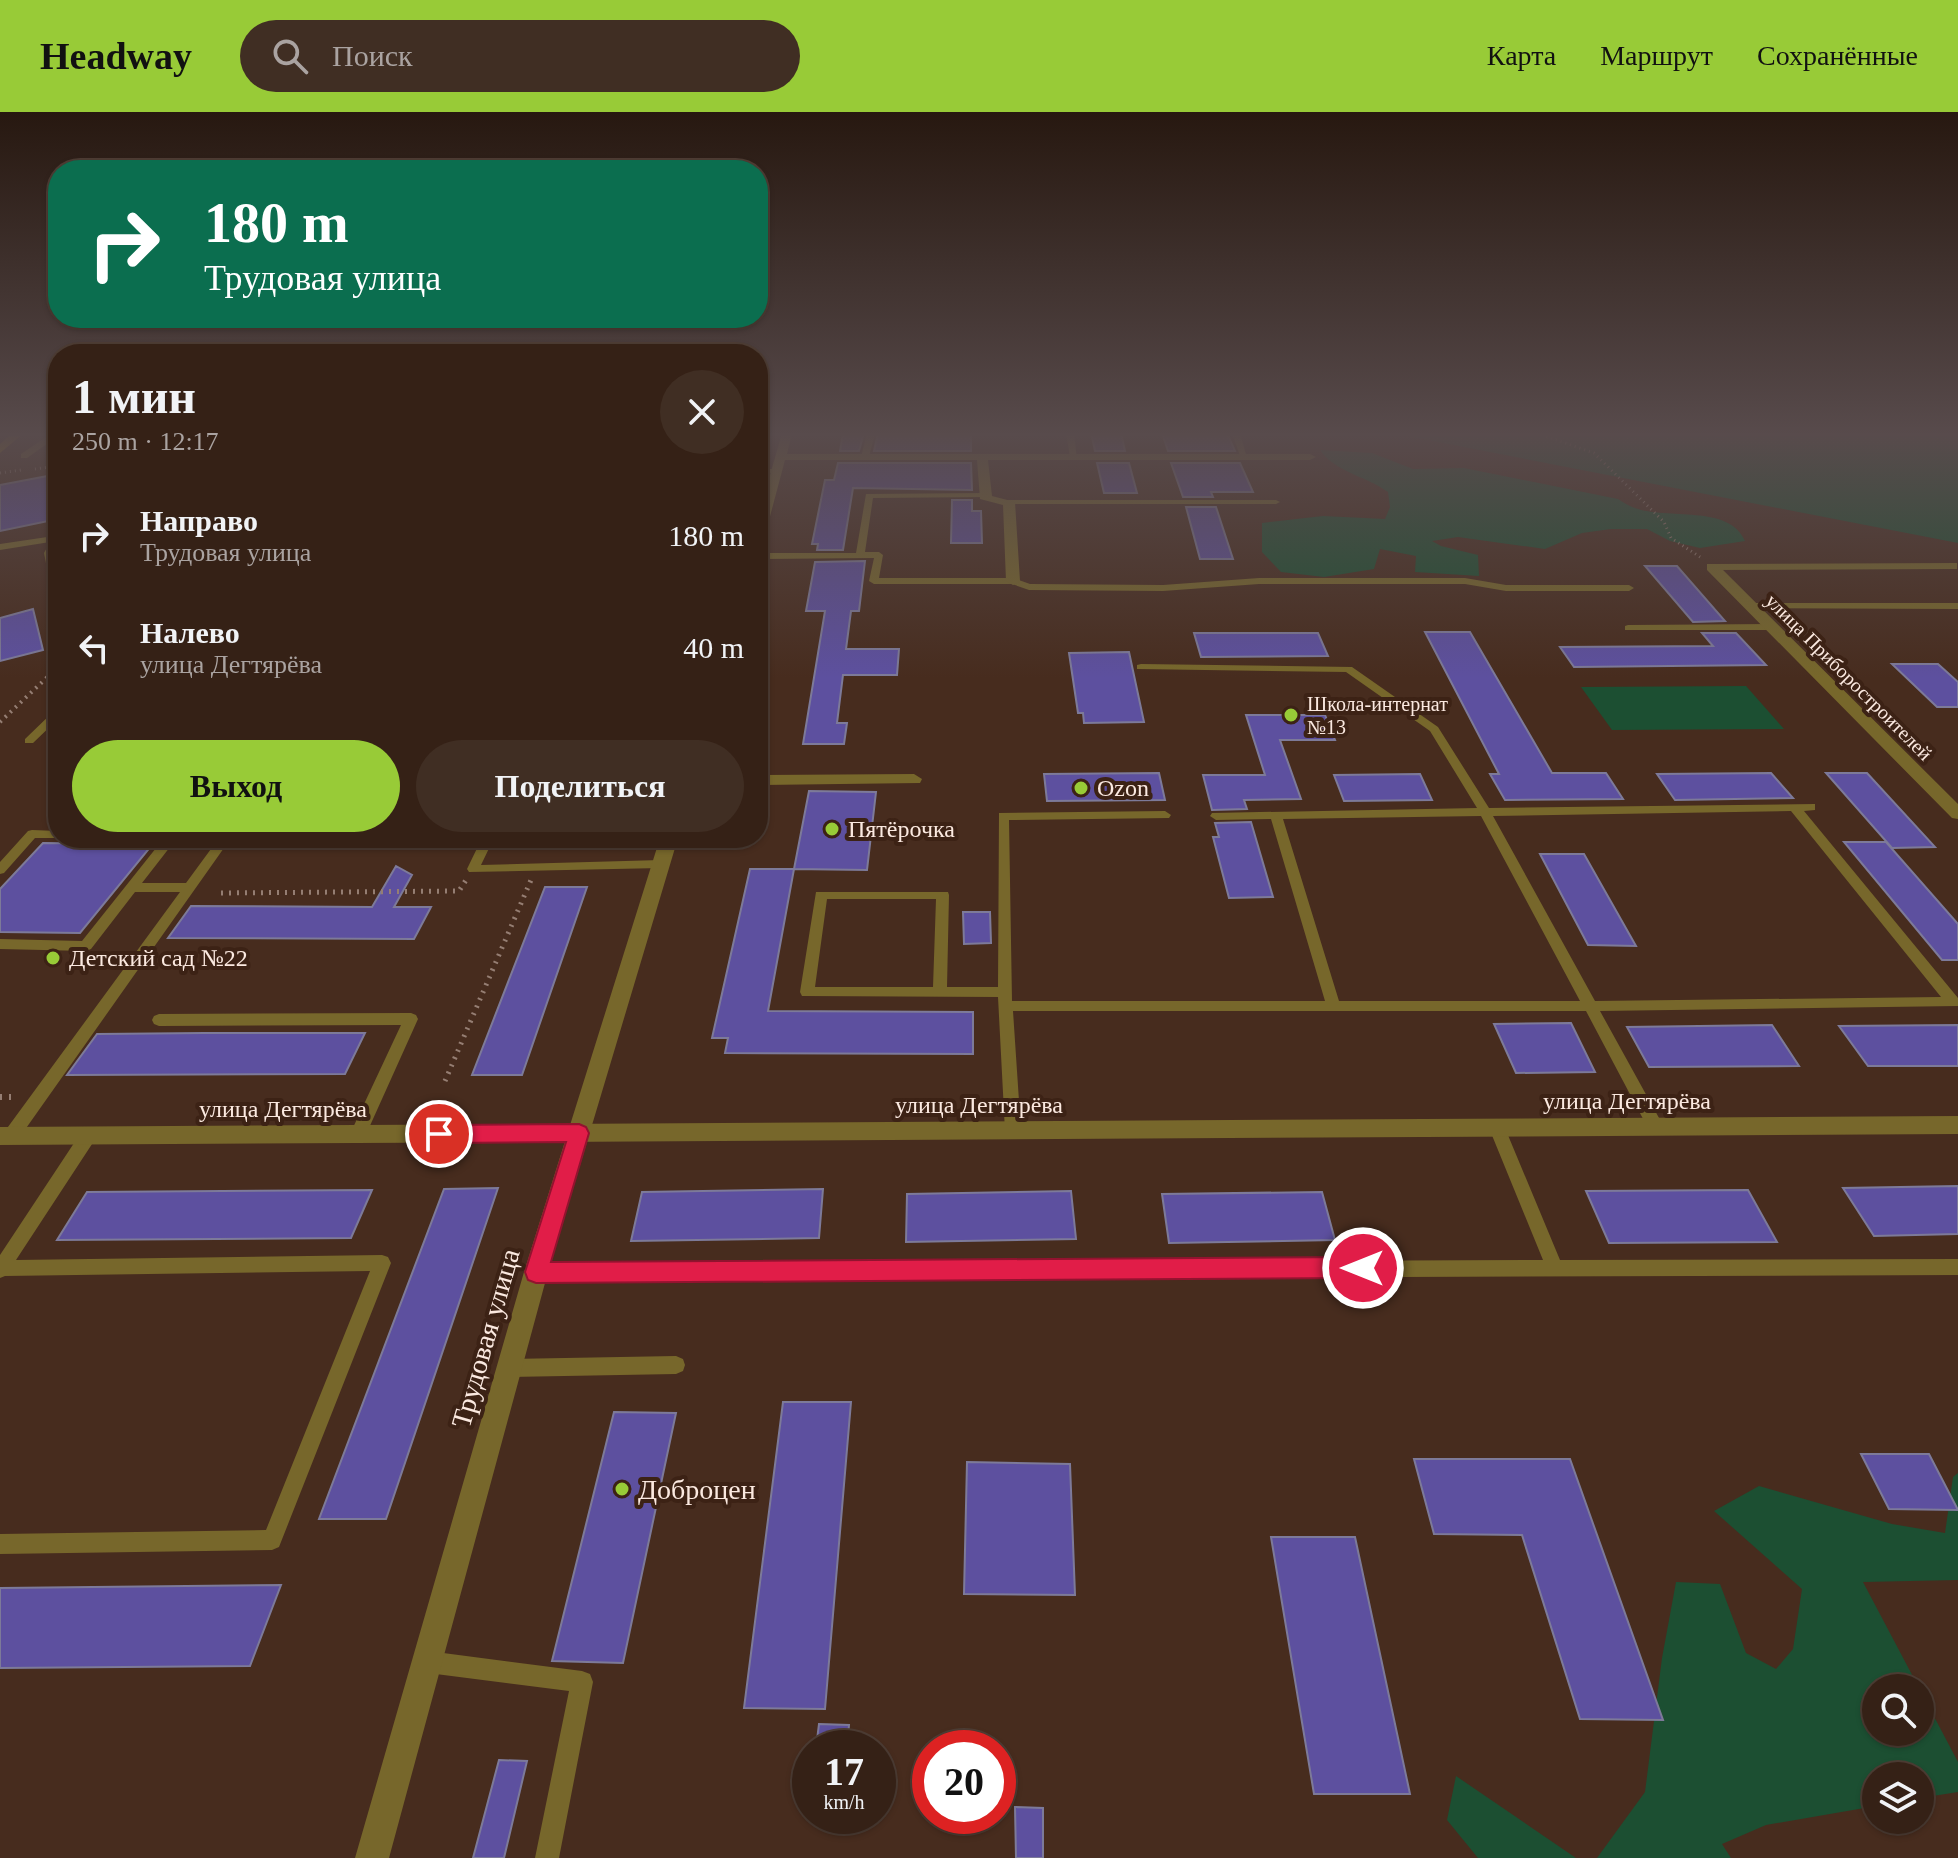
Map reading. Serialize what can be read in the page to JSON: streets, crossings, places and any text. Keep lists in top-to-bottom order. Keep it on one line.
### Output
{"streets":{"street":["улица Приборостроителей","улица Дегтярёва","Трудовая улица"]},"crossings":[["улица Дегтярёва","Трудовая улица"]],"places":["Школа-интернат №13","Ozon","Пятёрочка","Детский сад №22","Доброцен"],"page":{"header":"Headway","search":"Поиск","nav":["Карта","Маршрут","Сохранённые"],"turn":["180 m","Трудовая улица"],"heading":["1 мин","250 m · 12:17"],"list":[{"name":"Направо","note":"Трудовая улица","value":"180 m"},{"name":"Налево","note":"улица Дегтярёва","value":"40 m"}],"buttons":["Выход","Поделиться"],"speed":"17 km/h","limit":"20"}}
